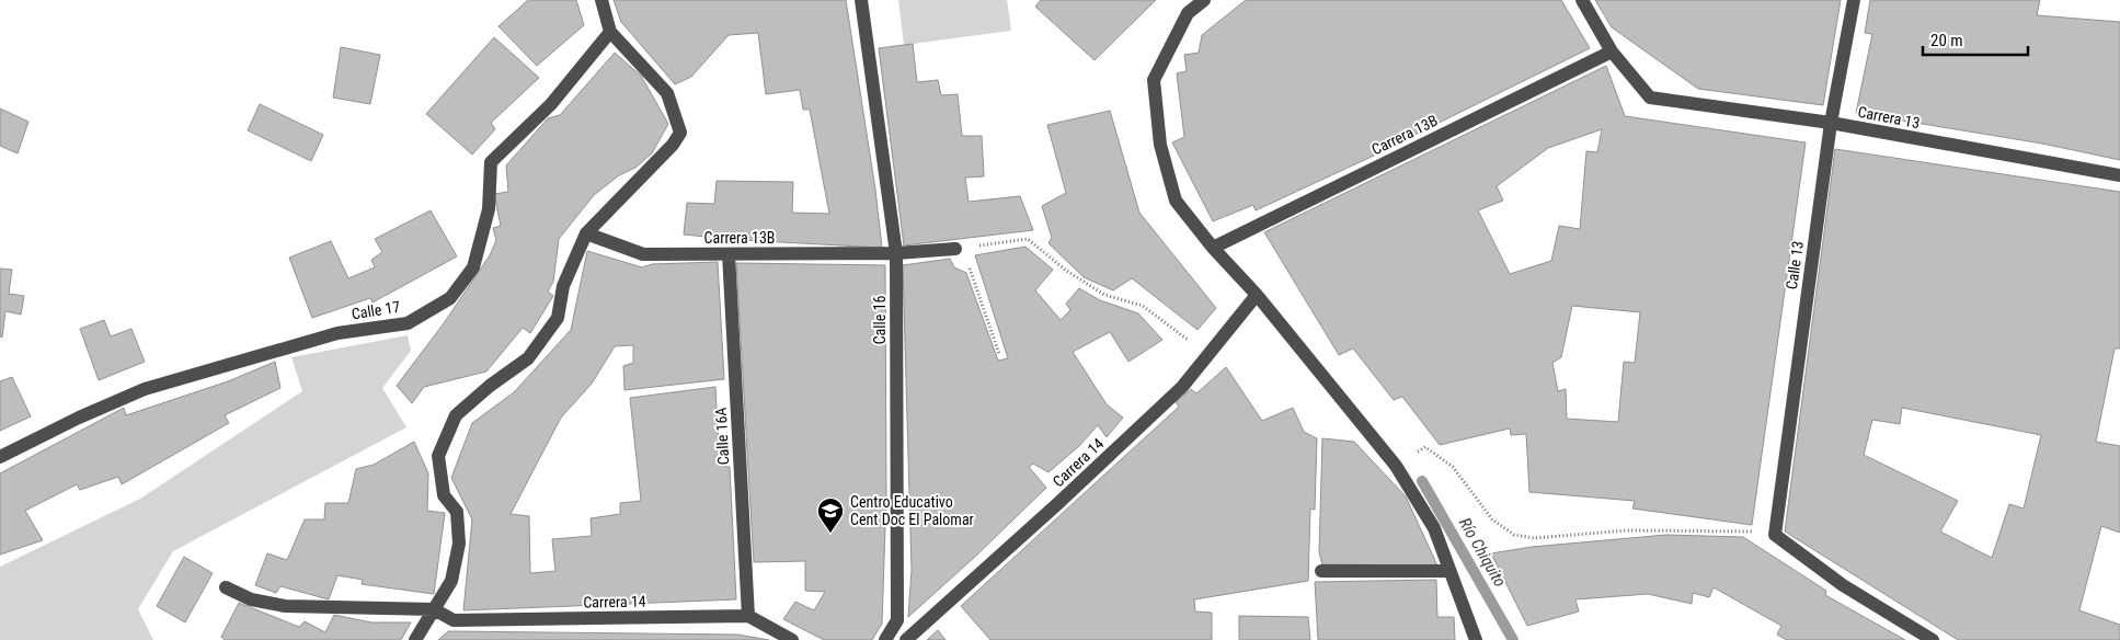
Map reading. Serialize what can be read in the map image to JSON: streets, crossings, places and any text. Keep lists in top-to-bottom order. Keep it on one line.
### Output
{"streets":{"street":["Carrera 13","Carrera 13B","Calle 13","Calle 17","Calle 16","Calle 16A","Carrera 14"]},"crossings":[["Carrera 13","Carrera 13B"],["Carrera 13","Calle 13"],["Carrera 13B","Calle 16"],["Carrera 13B","Calle 16A"],["Calle 16A","Carrera 14"]],"water":["Río Chiquito"],"places":{"school or university":["Centro Educativo Cent Doc El Palomar"]},"scale_bar":"20 m"}
